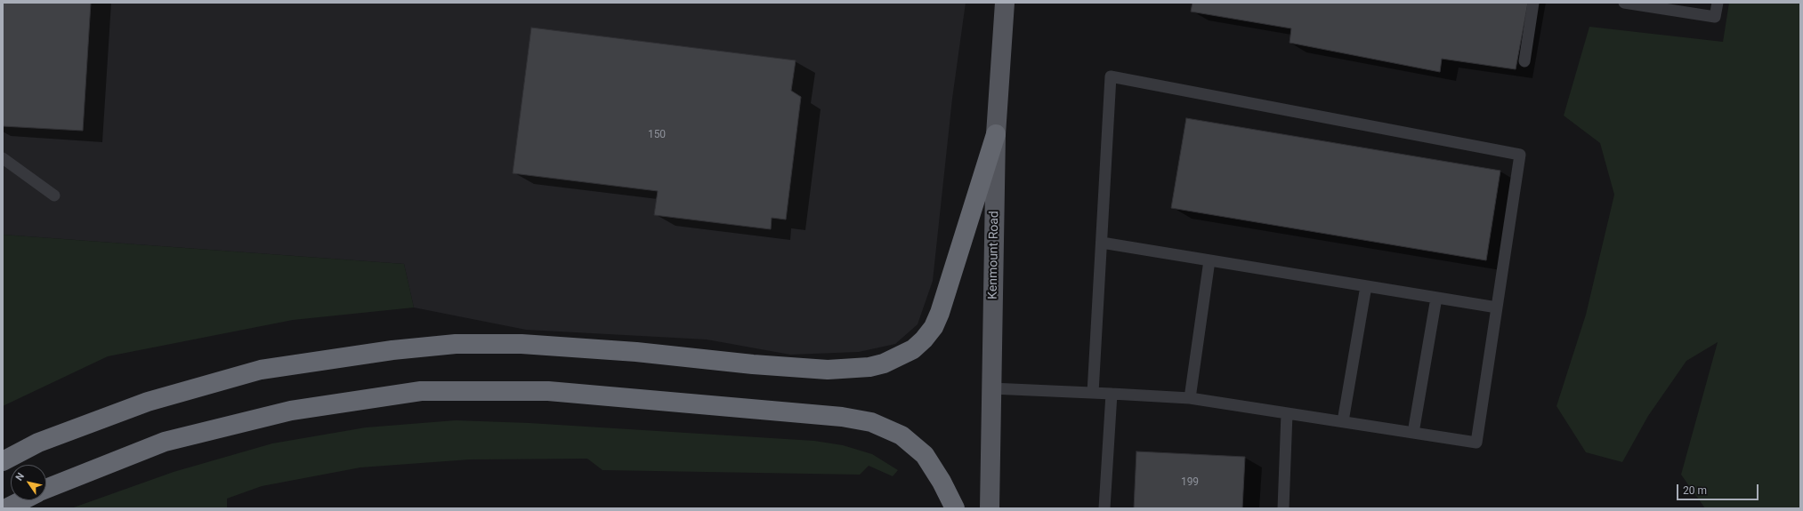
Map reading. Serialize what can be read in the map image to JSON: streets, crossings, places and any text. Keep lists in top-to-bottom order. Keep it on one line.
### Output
{"streets":{"main road":["Kenmount Road"]},"house_numbers":["150","199"],"scale_bar":"20 m","north":"top left"}
